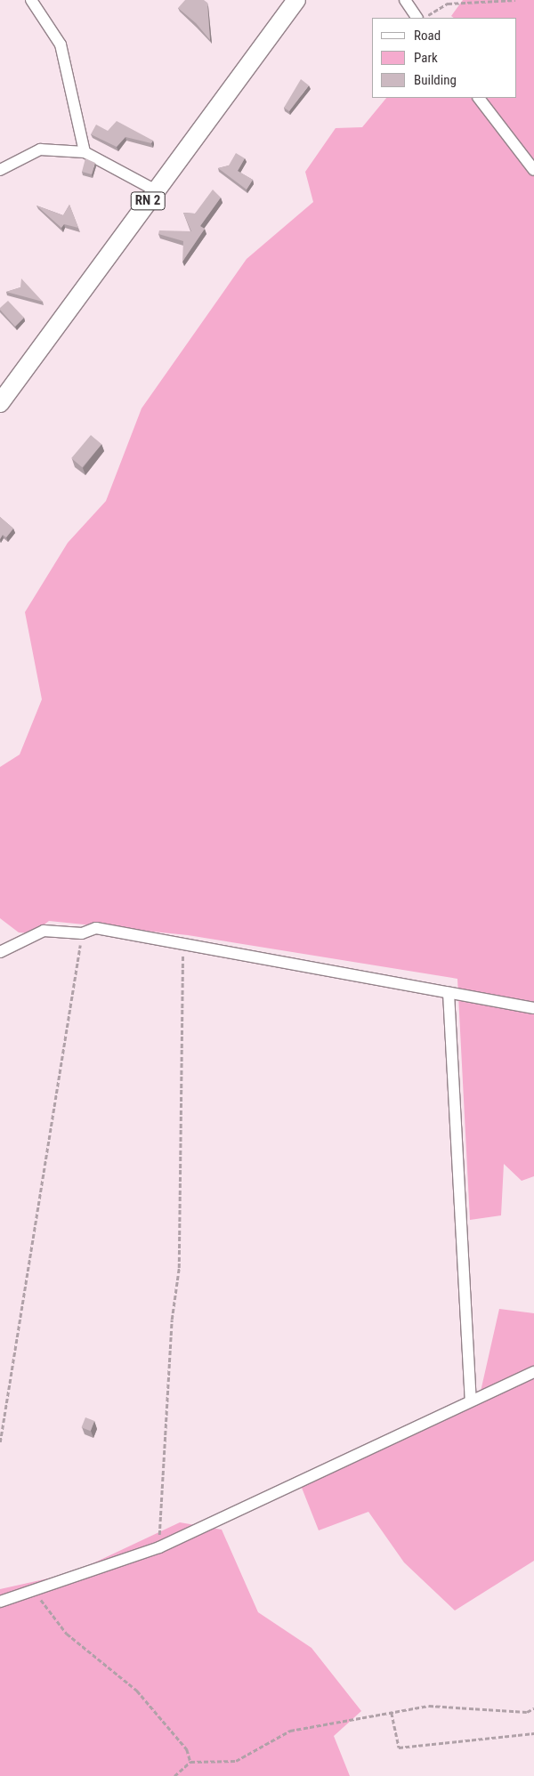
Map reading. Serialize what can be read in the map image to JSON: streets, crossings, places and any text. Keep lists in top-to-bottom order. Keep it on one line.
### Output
{"streets":{"main road":["RN 2"]},"legend":["Road","Park","Building"]}
